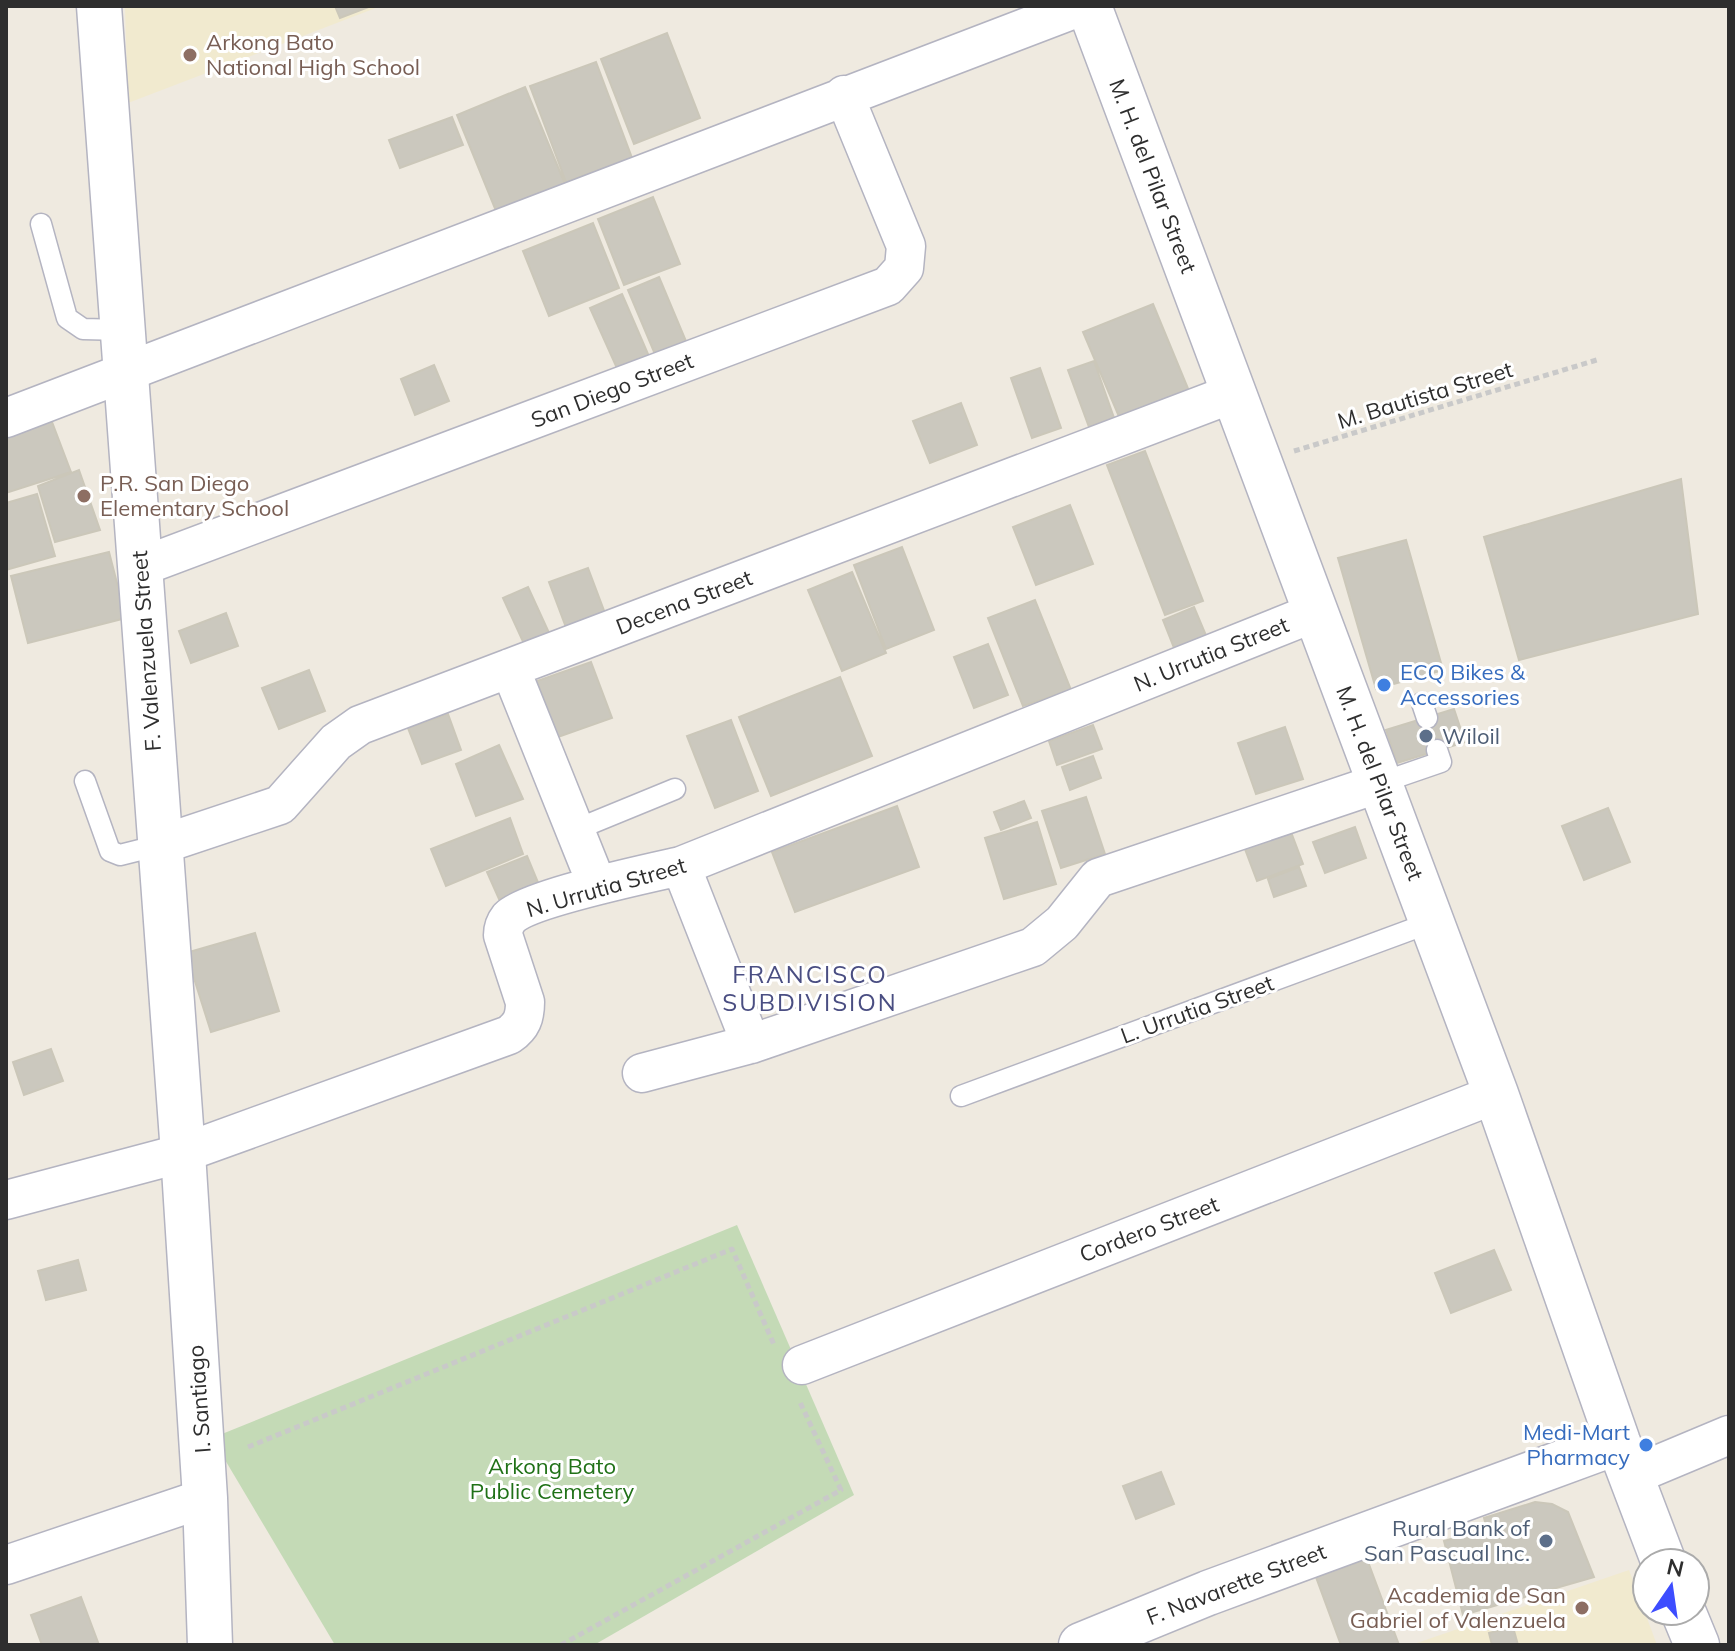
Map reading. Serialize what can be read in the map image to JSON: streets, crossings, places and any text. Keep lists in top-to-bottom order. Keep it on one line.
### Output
{"streets":{"main road":["M. H. del Pilar Street","F. Valenzuela Street","I. Santiago","F. Navarette Street"],"street":["San Diego Street","Decena Street","N. Urrutia Street","Cordero Street"],"lane":["L. Urrutia Street"],"path":["M. Bautista Street"]},"crossings":[["M. H. del Pilar Street","M. Bautista Street"],["M. H. del Pilar Street","Decena Street"],["M. H. del Pilar Street","N. Urrutia Street"],["M. H. del Pilar Street","L. Urrutia Street"],["M. H. del Pilar Street","Cordero Street"],["M. H. del Pilar Street","F. Navarette Street"],["San Diego Street","F. Valenzuela Street"],["Decena Street","F. Valenzuela Street"],["F. Valenzuela Street","N. Urrutia Street"],["F. Valenzuela Street","I. Santiago"],["N. Urrutia Street","I. Santiago"]],"districts":["FRANCISCO SUBDIVISION"],"parks":["Arkong Bato Public Cemetery"],"places":["Arkong Bato National High School","P.R. San Diego Elementary School","ECQ Bikes & Accessories","Wiloil","Medi-Mart Pharmacy","Rural Bank of San Pascual Inc.","Academia de San Gabriel of Valenzuela"],"north":"top"}
